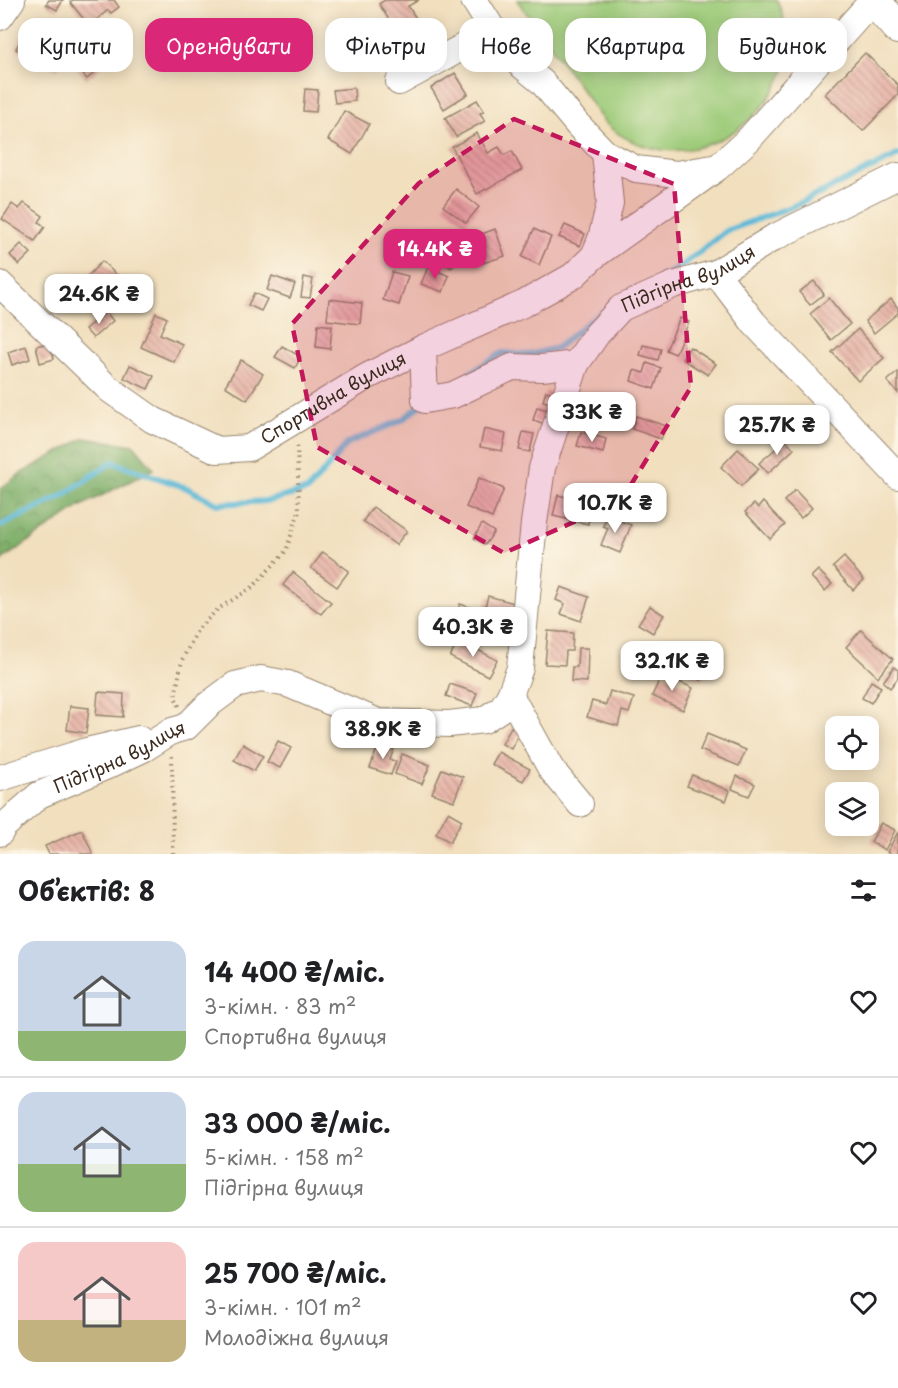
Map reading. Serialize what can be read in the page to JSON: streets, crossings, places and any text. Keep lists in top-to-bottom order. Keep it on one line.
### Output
{"streets":{"street":["Підгірна вулиця","Спортивна вулиця"]},"page":{"chip":["Купити","Орендувати","Фільтри","Нове","Квартира","Будинок"],"price":["14.4K ₴","24.6K ₴","33K ₴","25.7K ₴","10.7K ₴","40.3K ₴","32.1K ₴","38.9K ₴"],"heading":"Об’єктів: 8","list":[{"name":"14 400 ₴/міс.","note":"3-кімн. · 83 m² · Спортивна вулиця"},{"name":"33 000 ₴/міс.","note":"5-кімн. · 158 m² · Підгірна вулиця"},{"name":"25 700 ₴/міс.","note":"3-кімн. · 101 m² · Молодіжна вулиця"}]}}
